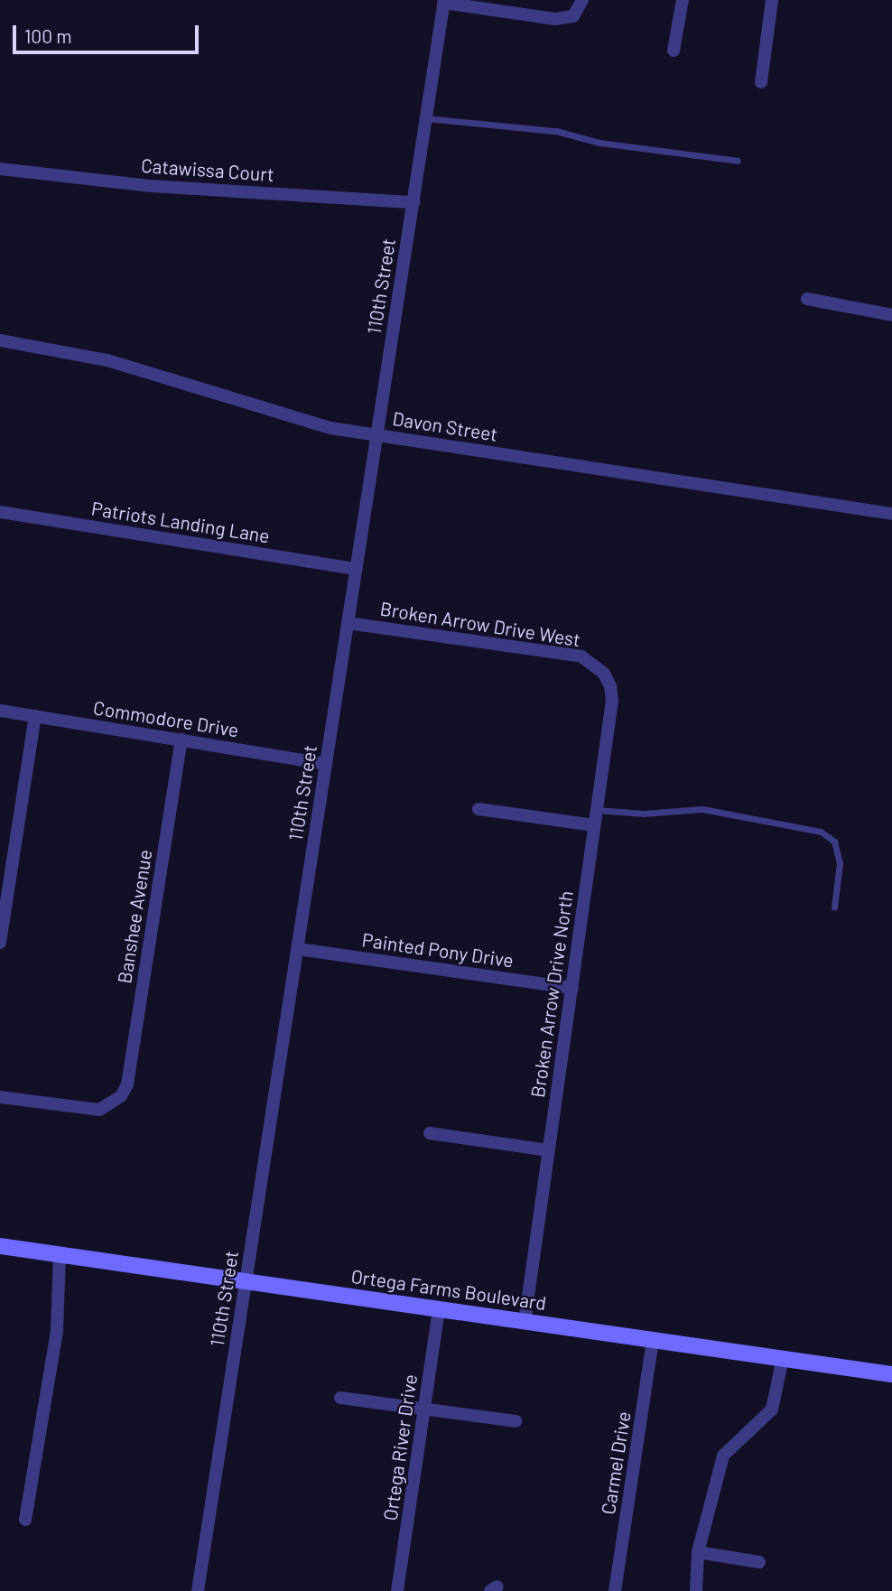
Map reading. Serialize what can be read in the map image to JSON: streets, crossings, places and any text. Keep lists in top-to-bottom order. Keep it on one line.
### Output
{"streets":{"street":["Catawissa Court","110th Street","Davon Street","Patriots Landing Lane","Broken Arrow Drive West","Commodore Drive","Banshee Avenue","Painted Pony Drive","Broken Arrow Drive North","Ortega Farms Boulevard","Ortega River Drive","Carmel Drive"]},"crossings":[["Catawissa Court","110th Street"],["110th Street","Davon Street"],["110th Street","Patriots Landing Lane"],["110th Street","Broken Arrow Drive West"],["110th Street","Commodore Drive"],["110th Street","Painted Pony Drive"],["110th Street","Ortega Farms Boulevard"],["Broken Arrow Drive West","Broken Arrow Drive North"],["Commodore Drive","Banshee Avenue"],["Painted Pony Drive","Broken Arrow Drive North"],["Broken Arrow Drive North","Ortega Farms Boulevard"],["Ortega Farms Boulevard","Ortega River Drive"],["Ortega Farms Boulevard","Carmel Drive"]],"scale_bar":"100 m"}
